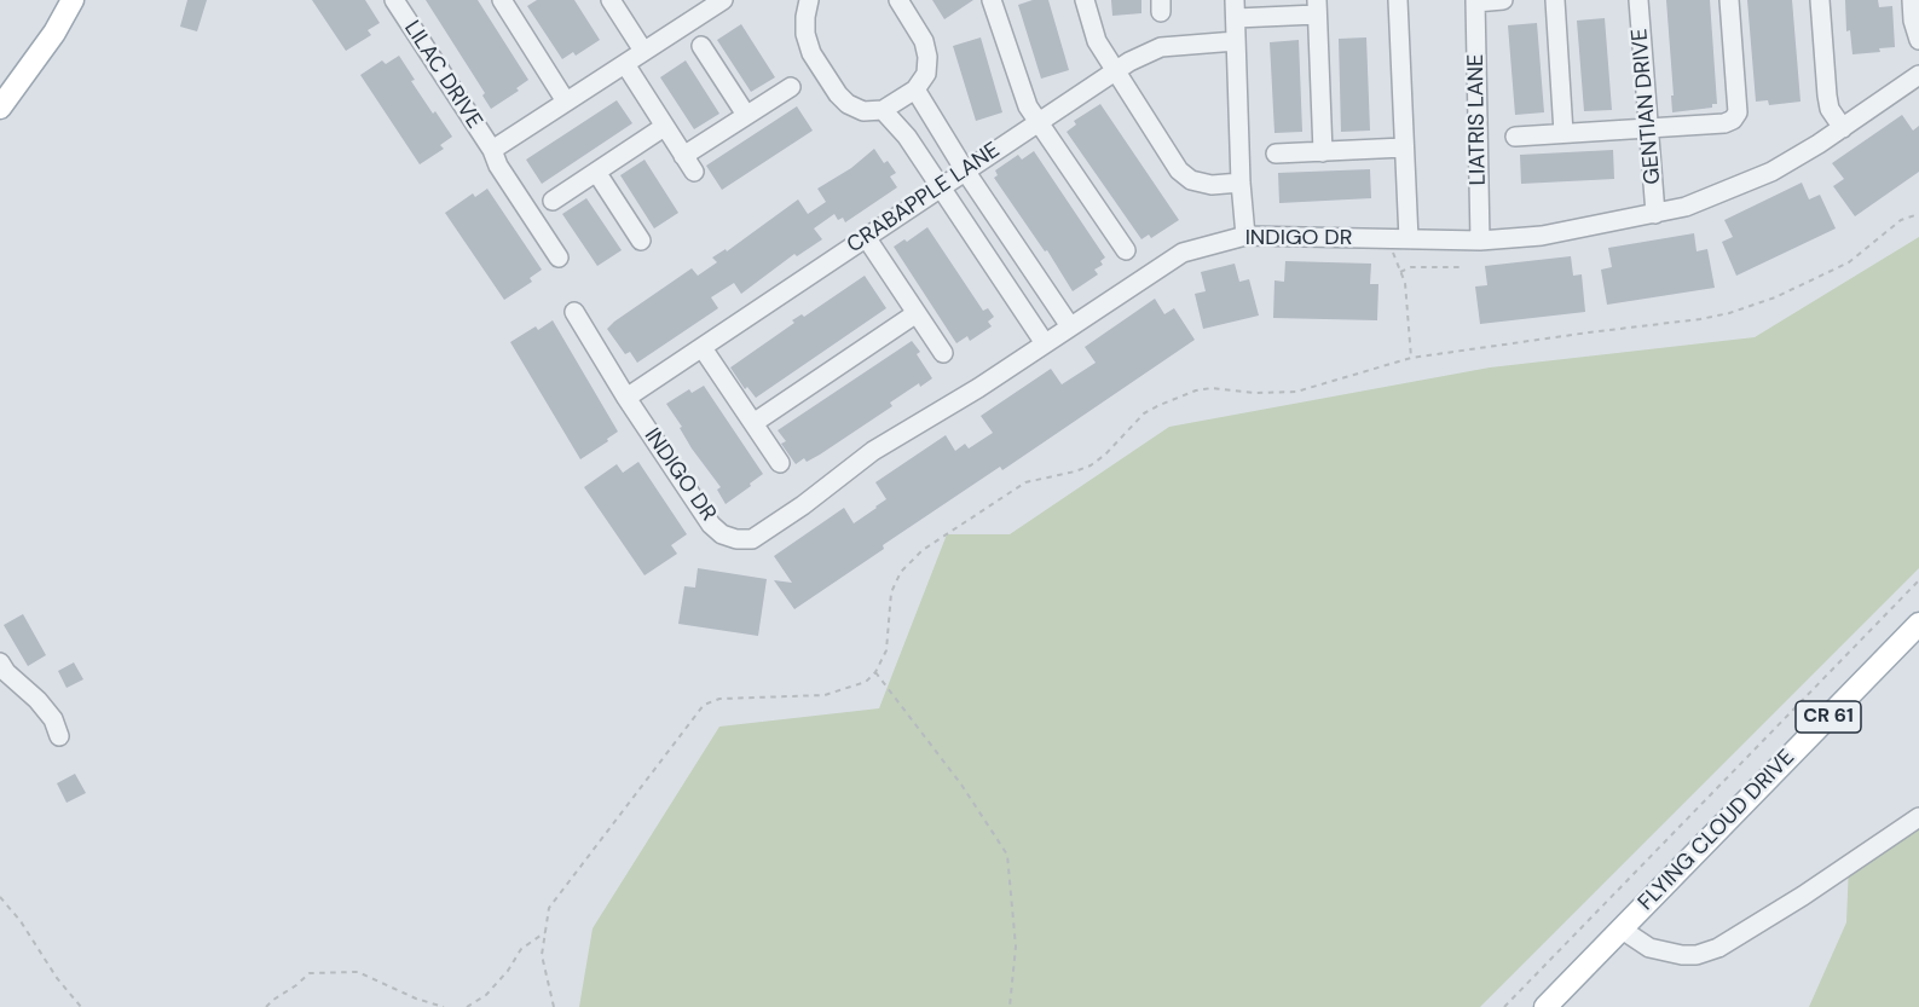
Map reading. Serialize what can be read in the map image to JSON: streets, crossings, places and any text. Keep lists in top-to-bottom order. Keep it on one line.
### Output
{"streets":{"main road":["CR 61","FLYING CLOUD DRIVE"],"street":["LILAC DRIVE","GENTIAN DRIVE","LIATRIS LANE","CRABAPPLE LANE","INDIGO DR"]},"crossings":[["GENTIAN DRIVE","INDIGO DR"],["LIATRIS LANE","INDIGO DR"],["CRABAPPLE LANE","INDIGO DR"]]}
